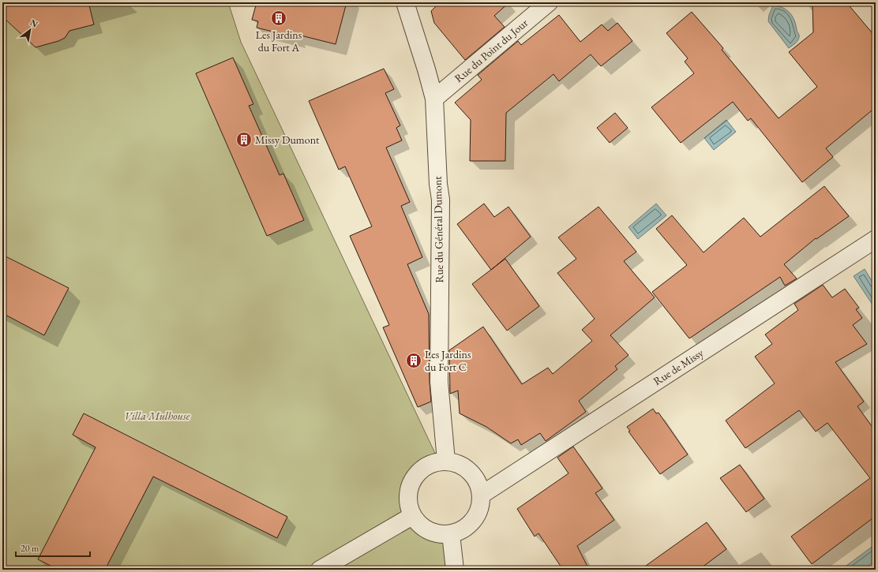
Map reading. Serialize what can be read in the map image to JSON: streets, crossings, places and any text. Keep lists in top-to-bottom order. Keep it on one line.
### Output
{"streets":{"street":["Rue du Point du Jour","Rue du Général Dumont","Rue de Missy"]},"crossings":[["Rue du Point du Jour","Rue du Général Dumont"],["Rue du Général Dumont","Rue de Missy"]],"parks":["Villa Mulhouse"],"places":{"building":["Les Jardins du Fort A","Missy Dumont","Les Jardins du Fort C"]},"scale_bar":"20 m","north":"top right"}
